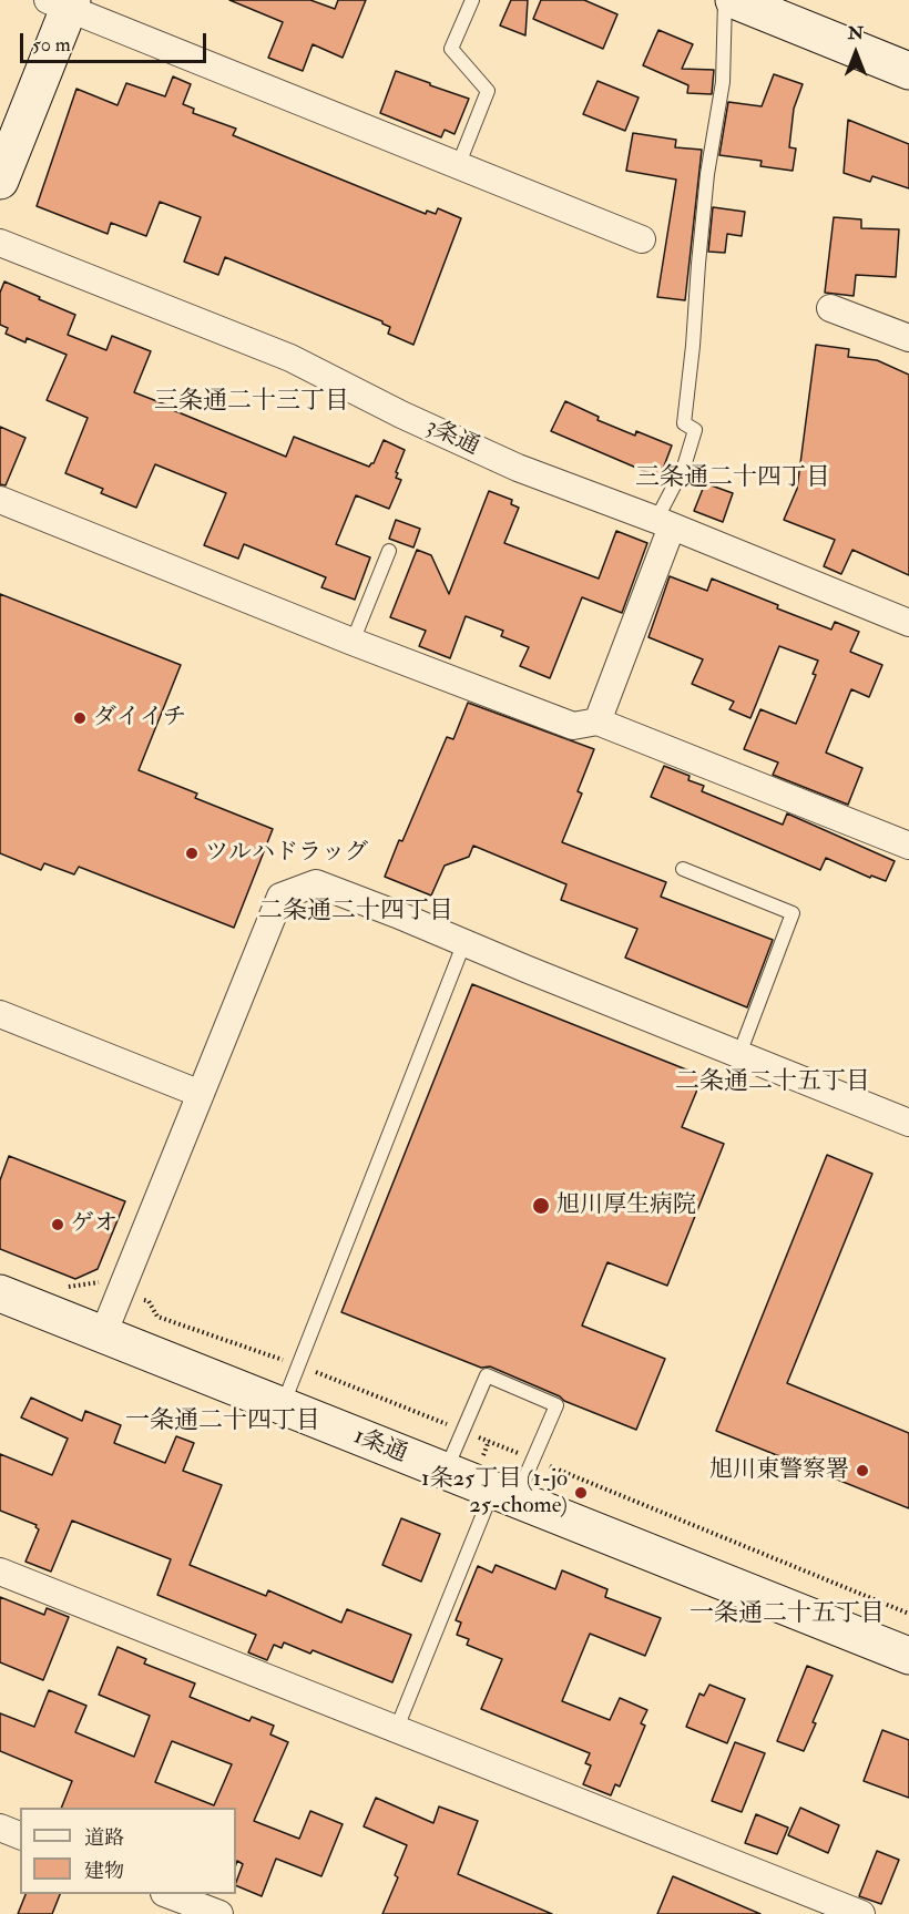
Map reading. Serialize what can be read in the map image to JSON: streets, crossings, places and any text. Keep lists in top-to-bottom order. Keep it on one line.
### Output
{"streets":{"main road":["1条通"],"street":["3条通"]},"districts":["三条通二十三丁目","三条通二十四丁目","二条通二十四丁目","二条通二十五丁目","一条通二十四丁目","一条通二十五丁目"],"places":["ダイイチ","ツルハドラッグ","旭川厚生病院","ゲオ","旭川東警察署","1条25丁目 (1-jo 25-chome)"],"legend":["道路","建物"],"scale_bar":"50 m","north":"top"}
